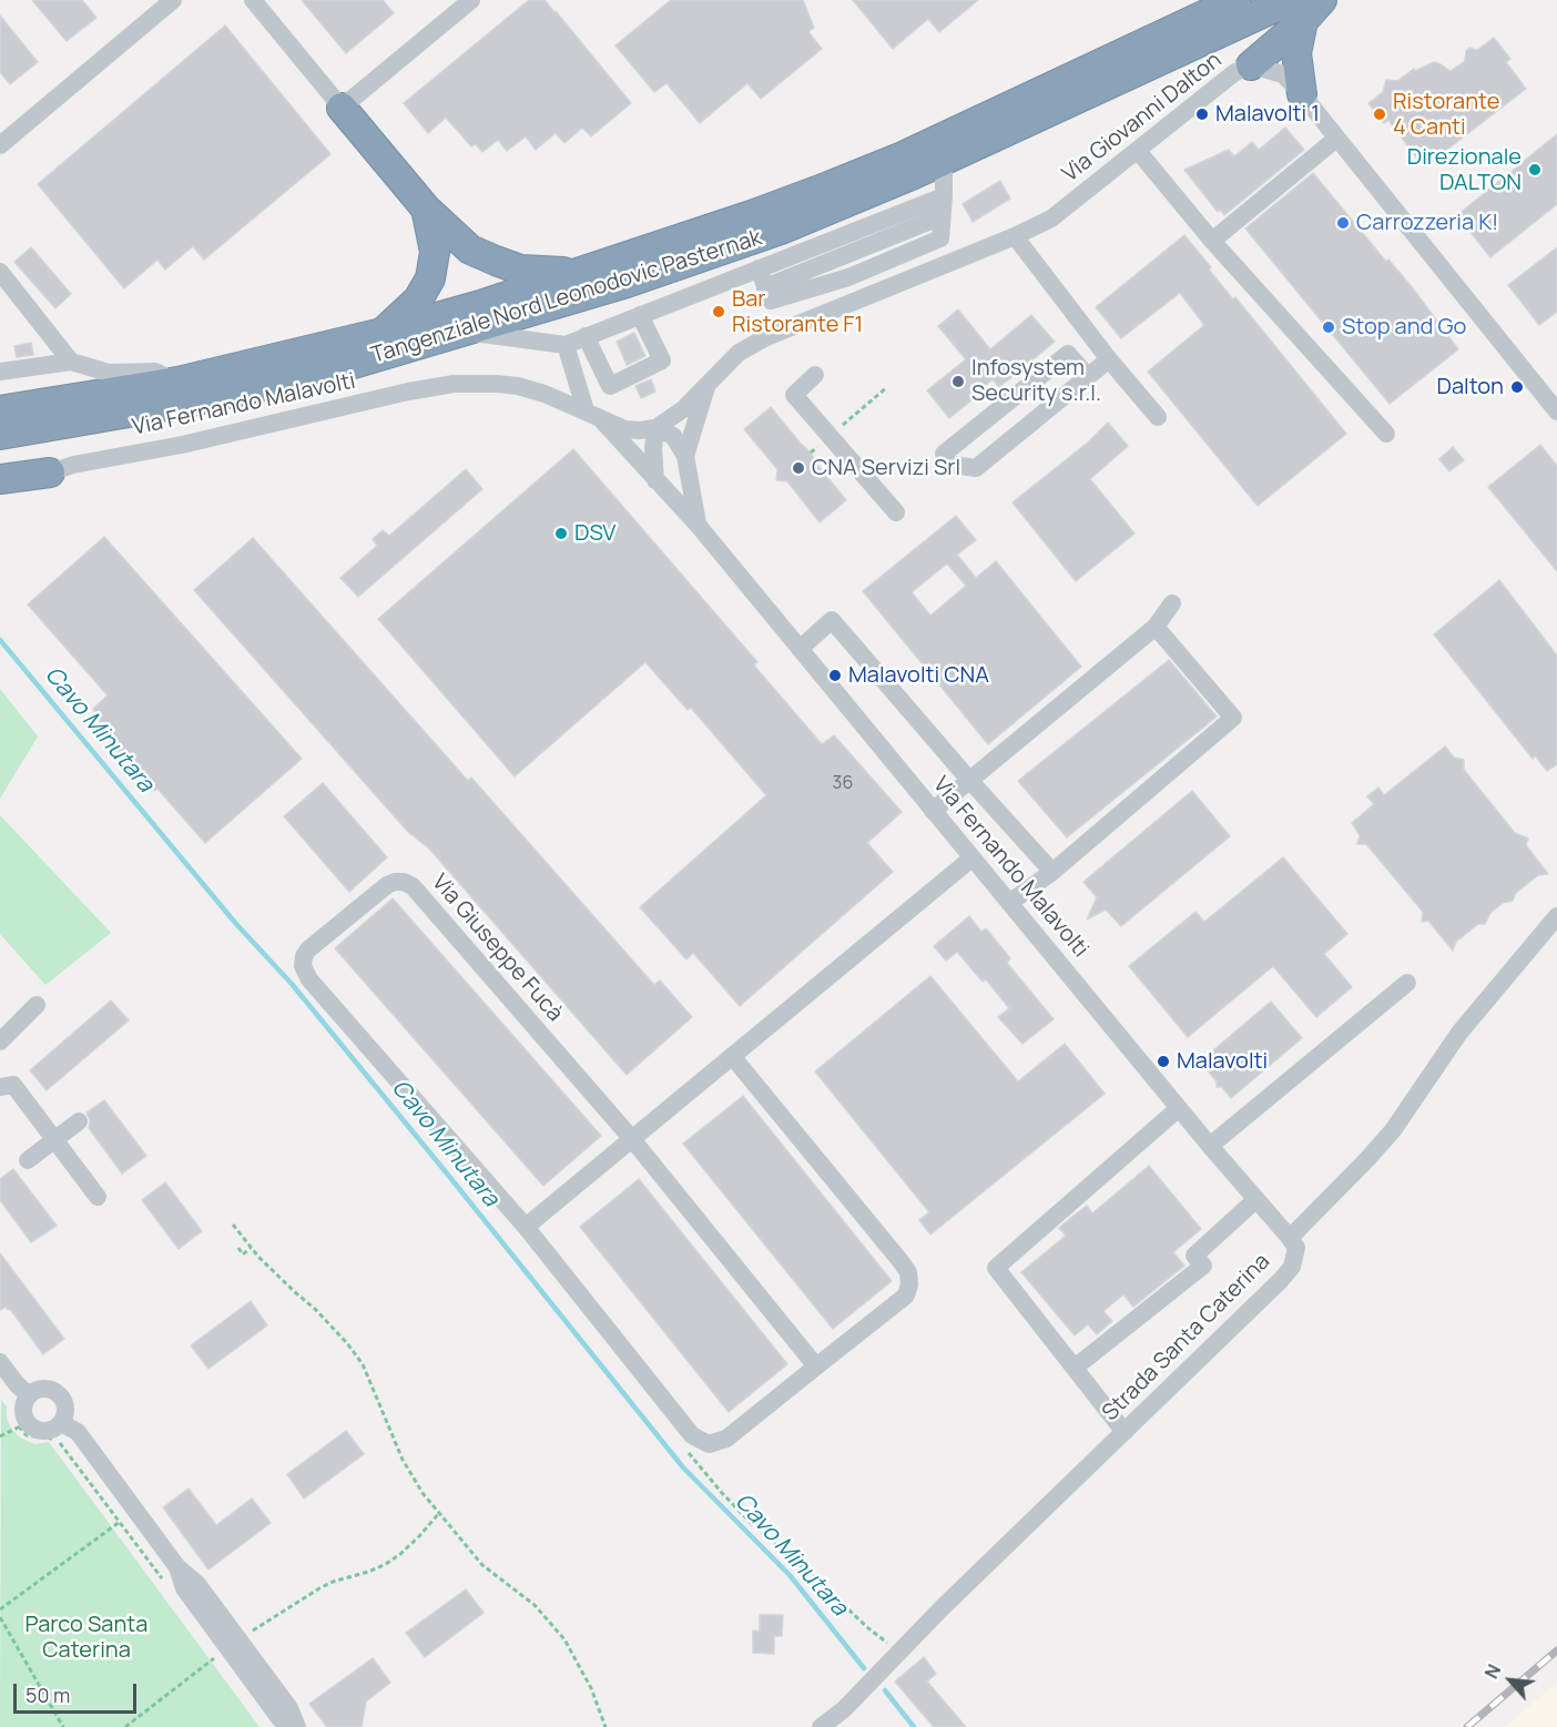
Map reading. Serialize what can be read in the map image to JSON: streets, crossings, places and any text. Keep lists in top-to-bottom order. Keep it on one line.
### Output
{"streets":{"highway":["Tangenziale Nord Leonodovic Pasternak"],"street":["Via Giovanni Dalton","Via Fernando Malavolti","Via Giuseppe Fucà","Strada Santa Caterina"]},"crossings":[["Via Giovanni Dalton","Via Fernando Malavolti"],["Via Fernando Malavolti","Strada Santa Caterina"]],"water":["Cavo Minutara"],"parks":["Parco Santa Caterina"],"places":["Malavolti 1","Ristorante 4 Canti","Direzionale DALTON","Carrozzeria K!","Bar Ristorante F1","Stop and Go","Infosystem Security s.r.l.","Dalton","CNA Servizi Srl","DSV","Malavolti CNA","Malavolti"],"house_numbers":["36"],"scale_bar":"50 m","north":"top left"}
